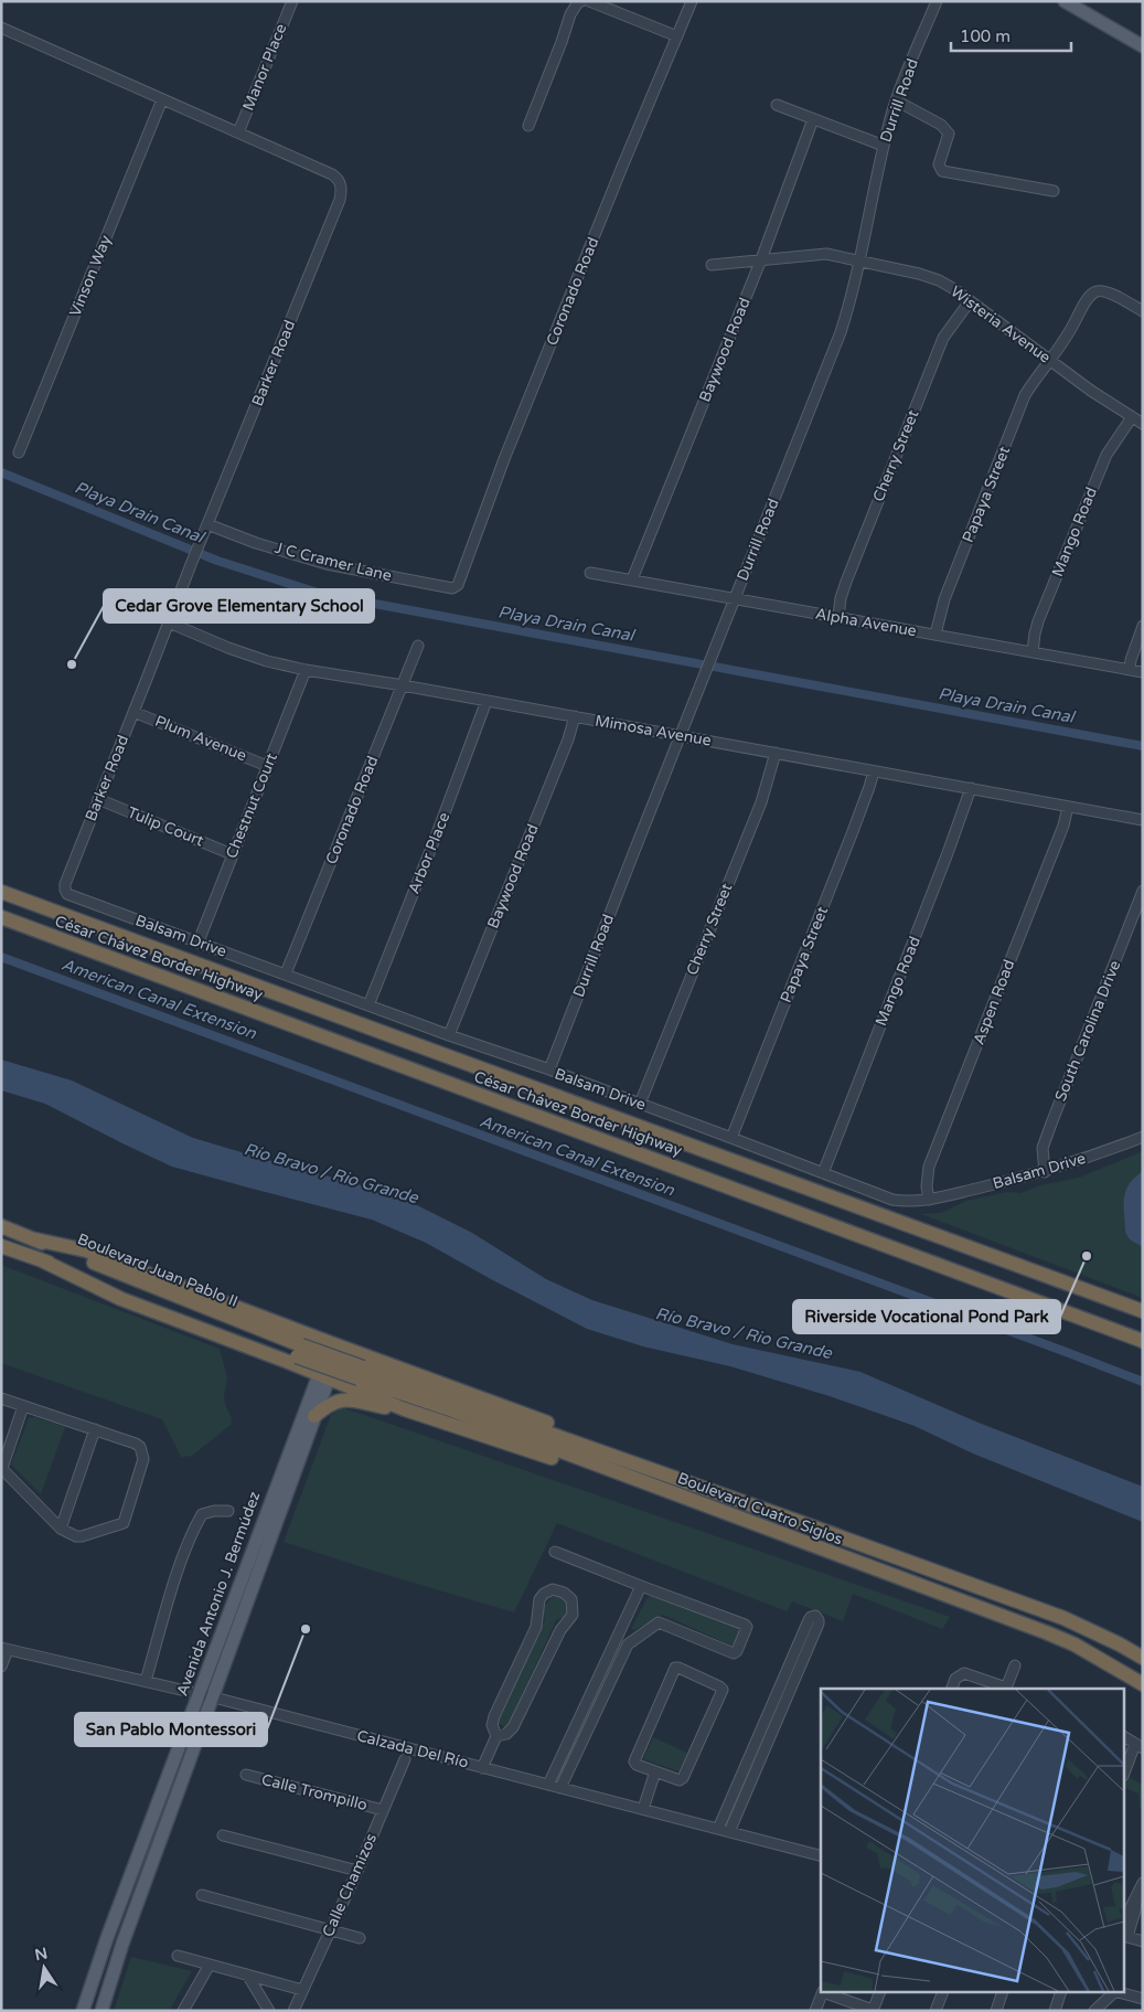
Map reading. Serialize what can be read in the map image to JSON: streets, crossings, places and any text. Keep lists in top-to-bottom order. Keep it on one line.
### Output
{"streets":{"highway":["César Chávez Border Highway","Boulevard Juan Pablo II","Boulevard Cuatro Siglos"],"main road":["Avenida Antonio J. Bermúdez"],"street":["Manor Place","Durrill Road","Vinson Way","Coronado Road","Wisteria Avenue","Baywood Road","Barker Road","Cherry Street","Papaya Street","Mango Road","J C Cramer Lane","Alpha Avenue","Mimosa Avenue","Plum Avenue","Chestnut Court","Tulip Court","Arbor Place","Balsam Drive","Aspen Road","South Carolina Drive","Calzada Del Río","Calle Trompillo","Calle Chamizos"]},"crossings":[["Manor Place","Barker Road"],["Durrill Road","Wisteria Avenue"],["Durrill Road","Alpha Avenue"],["Durrill Road","Mimosa Avenue"],["Durrill Road","Balsam Drive"],["Vinson Way","Barker Road"],["Coronado Road","J C Cramer Lane"],["Coronado Road","Mimosa Avenue"],["Coronado Road","Balsam Drive"],["Wisteria Avenue","Baywood Road"],["Wisteria Avenue","Cherry Street"],["Wisteria Avenue","Papaya Street"],["Wisteria Avenue","Mango Road"],["Baywood Road","Alpha Avenue"],["Baywood Road","Mimosa Avenue"],["Baywood Road","Balsam Drive"],["Barker Road","J C Cramer Lane"],["Barker Road","Mimosa Avenue"],["Barker Road","Plum Avenue"],["Barker Road","Tulip Court"],["Barker Road","Balsam Drive"],["Cherry Street","Alpha Avenue"],["Cherry Street","Mimosa Avenue"],["Cherry Street","Balsam Drive"],["Papaya Street","Alpha Avenue"],["Papaya Street","Mimosa Avenue"],["Papaya Street","Balsam Drive"],["Mango Road","Alpha Avenue"],["Mango Road","Mimosa Avenue"],["Mango Road","Balsam Drive"],["Mimosa Avenue","Chestnut Court"],["Mimosa Avenue","Arbor Place"],["Mimosa Avenue","Aspen Road"],["Plum Avenue","Chestnut Court"],["Chestnut Court","Tulip Court"],["Chestnut Court","Balsam Drive"],["Arbor Place","Balsam Drive"],["Balsam Drive","Aspen Road"],["Balsam Drive","South Carolina Drive"],["Avenida Antonio J. Bermúdez","Calzada Del Río"],["Calle Trompillo","Calle Chamizos"]],"water":["Playa Drain Canal","American Canal Extension","Río Bravo / Rio Grande"],"places":["Cedar Grove Elementary School","Riverside Vocational Pond Park","San Pablo Montessori"],"scale_bar":"100 m","north":"top"}
